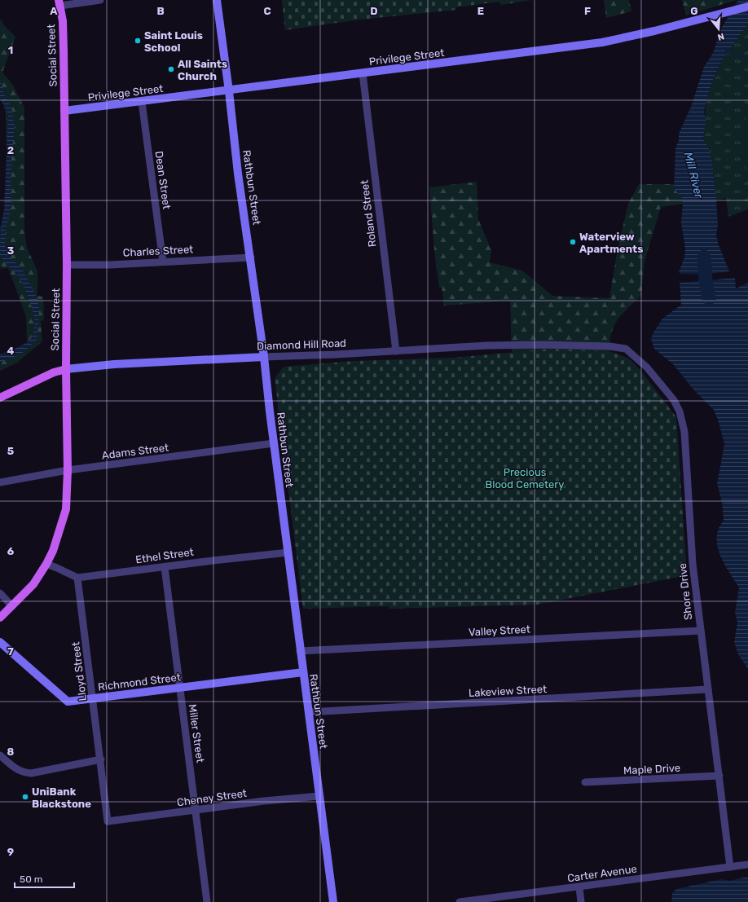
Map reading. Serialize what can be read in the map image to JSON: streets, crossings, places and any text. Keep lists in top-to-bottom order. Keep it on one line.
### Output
{"streets":{"main road":["Social Street","Privilege Street","Rathbun Street","Diamond Hill Road","Richmond Street"],"street":["Dean Street","Roland Street","Charles Street","Adams Street","Ethel Street","Shore Drive","Valley Street","Lloyd Street","Lakeview Street","Miller Street","Maple Drive","Cheney Street","Carter Avenue"]},"crossings":[["Social Street","Privilege Street"],["Social Street","Charles Street"],["Social Street","Diamond Hill Road"],["Social Street","Adams Street"],["Privilege Street","Dean Street"],["Privilege Street","Rathbun Street"],["Privilege Street","Roland Street"],["Dean Street","Charles Street"],["Rathbun Street","Charles Street"],["Rathbun Street","Diamond Hill Road"],["Rathbun Street","Adams Street"],["Rathbun Street","Ethel Street"],["Rathbun Street","Valley Street"],["Rathbun Street","Richmond Street"],["Rathbun Street","Lakeview Street"],["Rathbun Street","Cheney Street"],["Roland Street","Diamond Hill Road"],["Diamond Hill Road","Shore Drive"],["Ethel Street","Lloyd Street"],["Ethel Street","Miller Street"],["Shore Drive","Valley Street"],["Shore Drive","Lakeview Street"],["Shore Drive","Maple Drive"],["Shore Drive","Carter Avenue"],["Lloyd Street","Richmond Street"],["Lloyd Street","Cheney Street"],["Richmond Street","Miller Street"],["Miller Street","Cheney Street"]],"water":["Mill River"],"parks":["Precious Blood Cemetery"],"places":["Saint Louis School","All Saints Church","Waterview Apartments","UniBank Blackstone"],"scale_bar":"50 m","north":"bottom","grid":{"columns":["A","B","C","D","E","F","G"],"rows":["1","2","3","4","5","6","7","8","9"]}}
